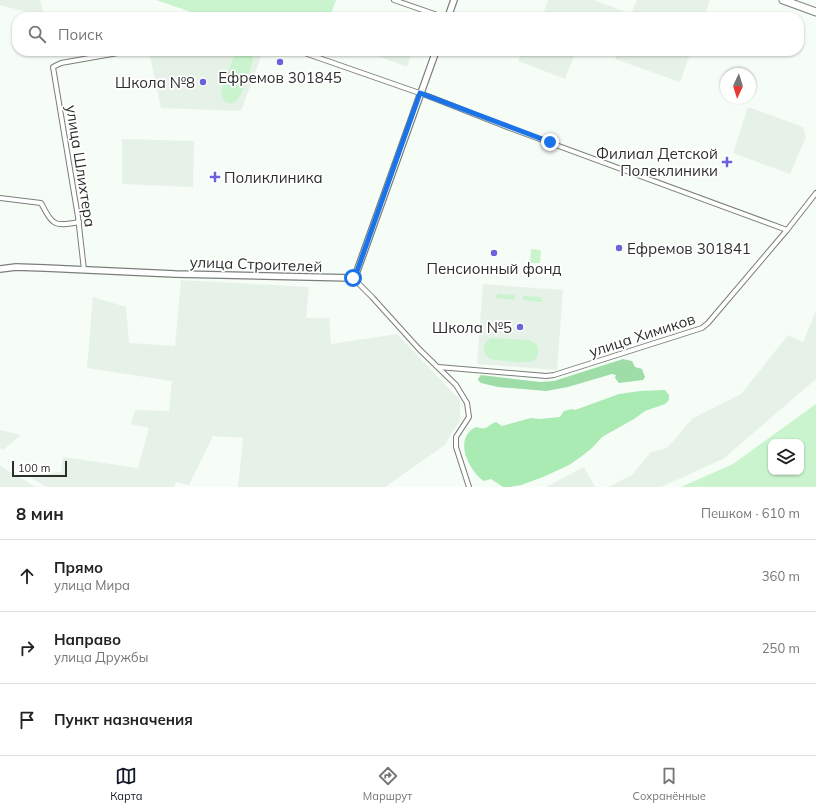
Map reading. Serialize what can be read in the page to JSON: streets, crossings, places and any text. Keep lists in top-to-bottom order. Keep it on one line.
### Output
{"streets":{"street":["улица Шлихтера","улица Строителей","улица Химиков"]},"crossings":[["улица Шлихтера","улица Строителей"]],"places":{"other":["Ефремов 301845","Школа №8","Ефремов 301841","Пенсионный фонд","Школа №5"],"health":["Филиал Детской Полеклиники","Поликлиника"]},"scale_bar":"100 m","north":"bottom","page":{"search":"Поиск","scale":"100 m","heading":["8 мин","Пешком · 610 m"],"list":[["Прямо","улица Мира","360 m"],["Направо","улица Дружбы","250 m"],"Пункт назначения"],"nav":["Карта","Маршрут","Сохранённые"]}}
